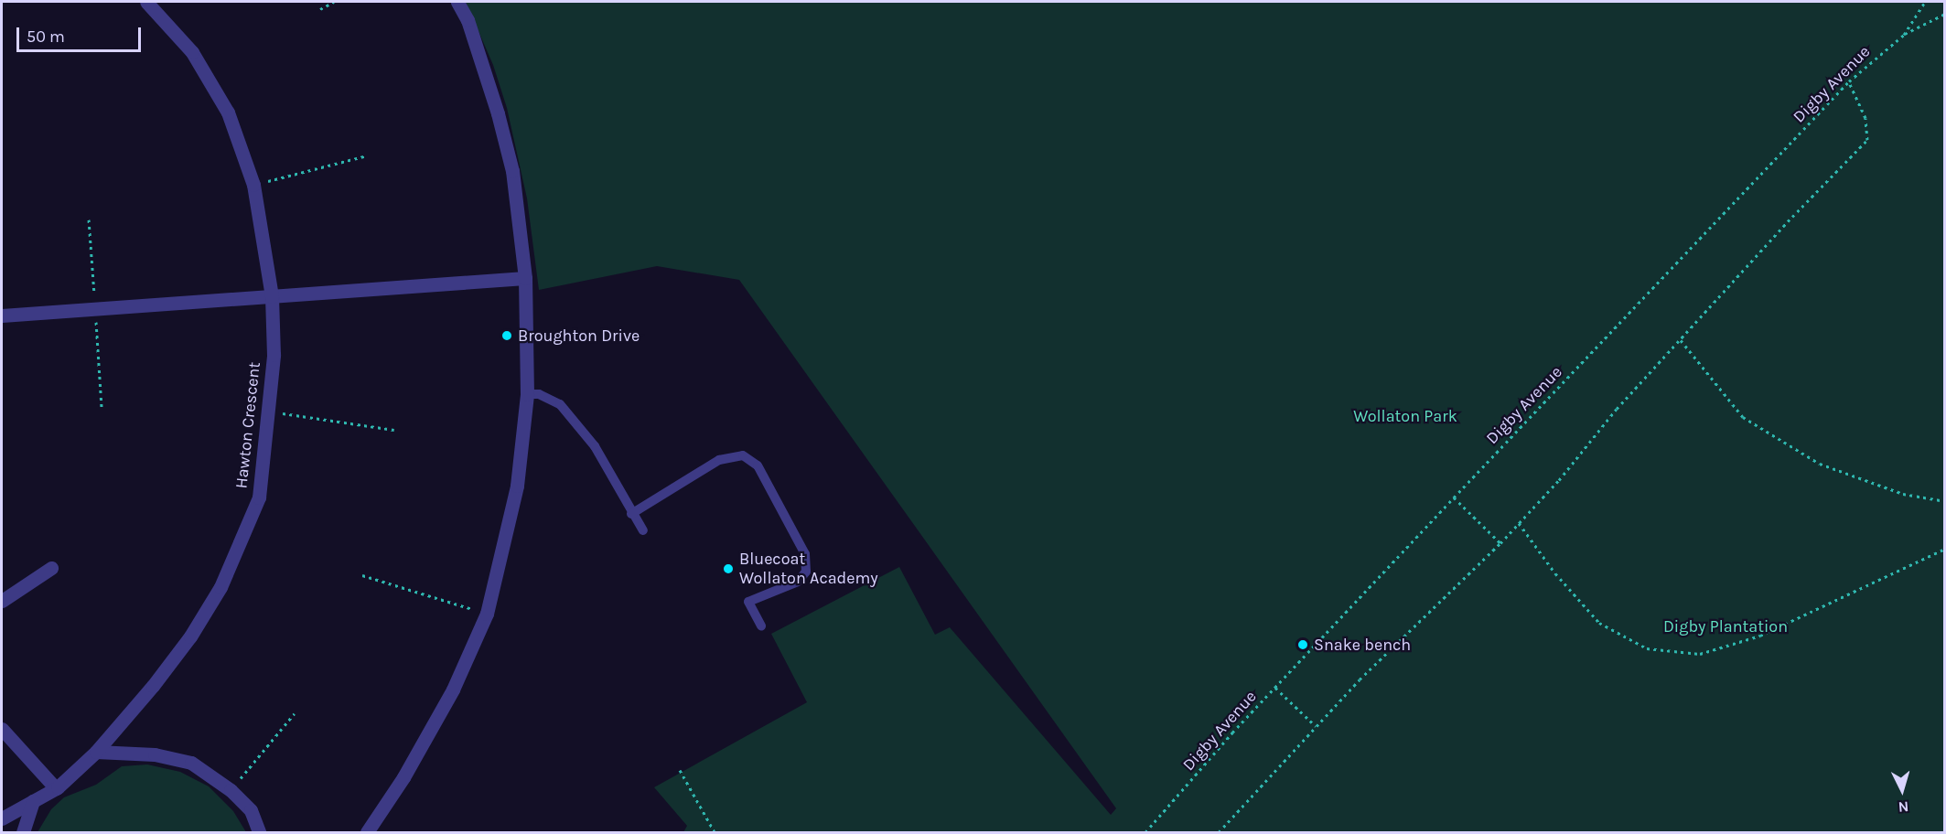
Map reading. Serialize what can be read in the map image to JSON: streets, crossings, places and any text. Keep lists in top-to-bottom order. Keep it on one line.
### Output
{"streets":{"street":["Hawton Crescent"],"path":["Digby Avenue"]},"parks":["Wollaton Park","Digby Plantation"],"places":["Broughton Drive","Bluecoat Wollaton Academy","Snake bench"],"scale_bar":"50 m","north":"bottom"}
